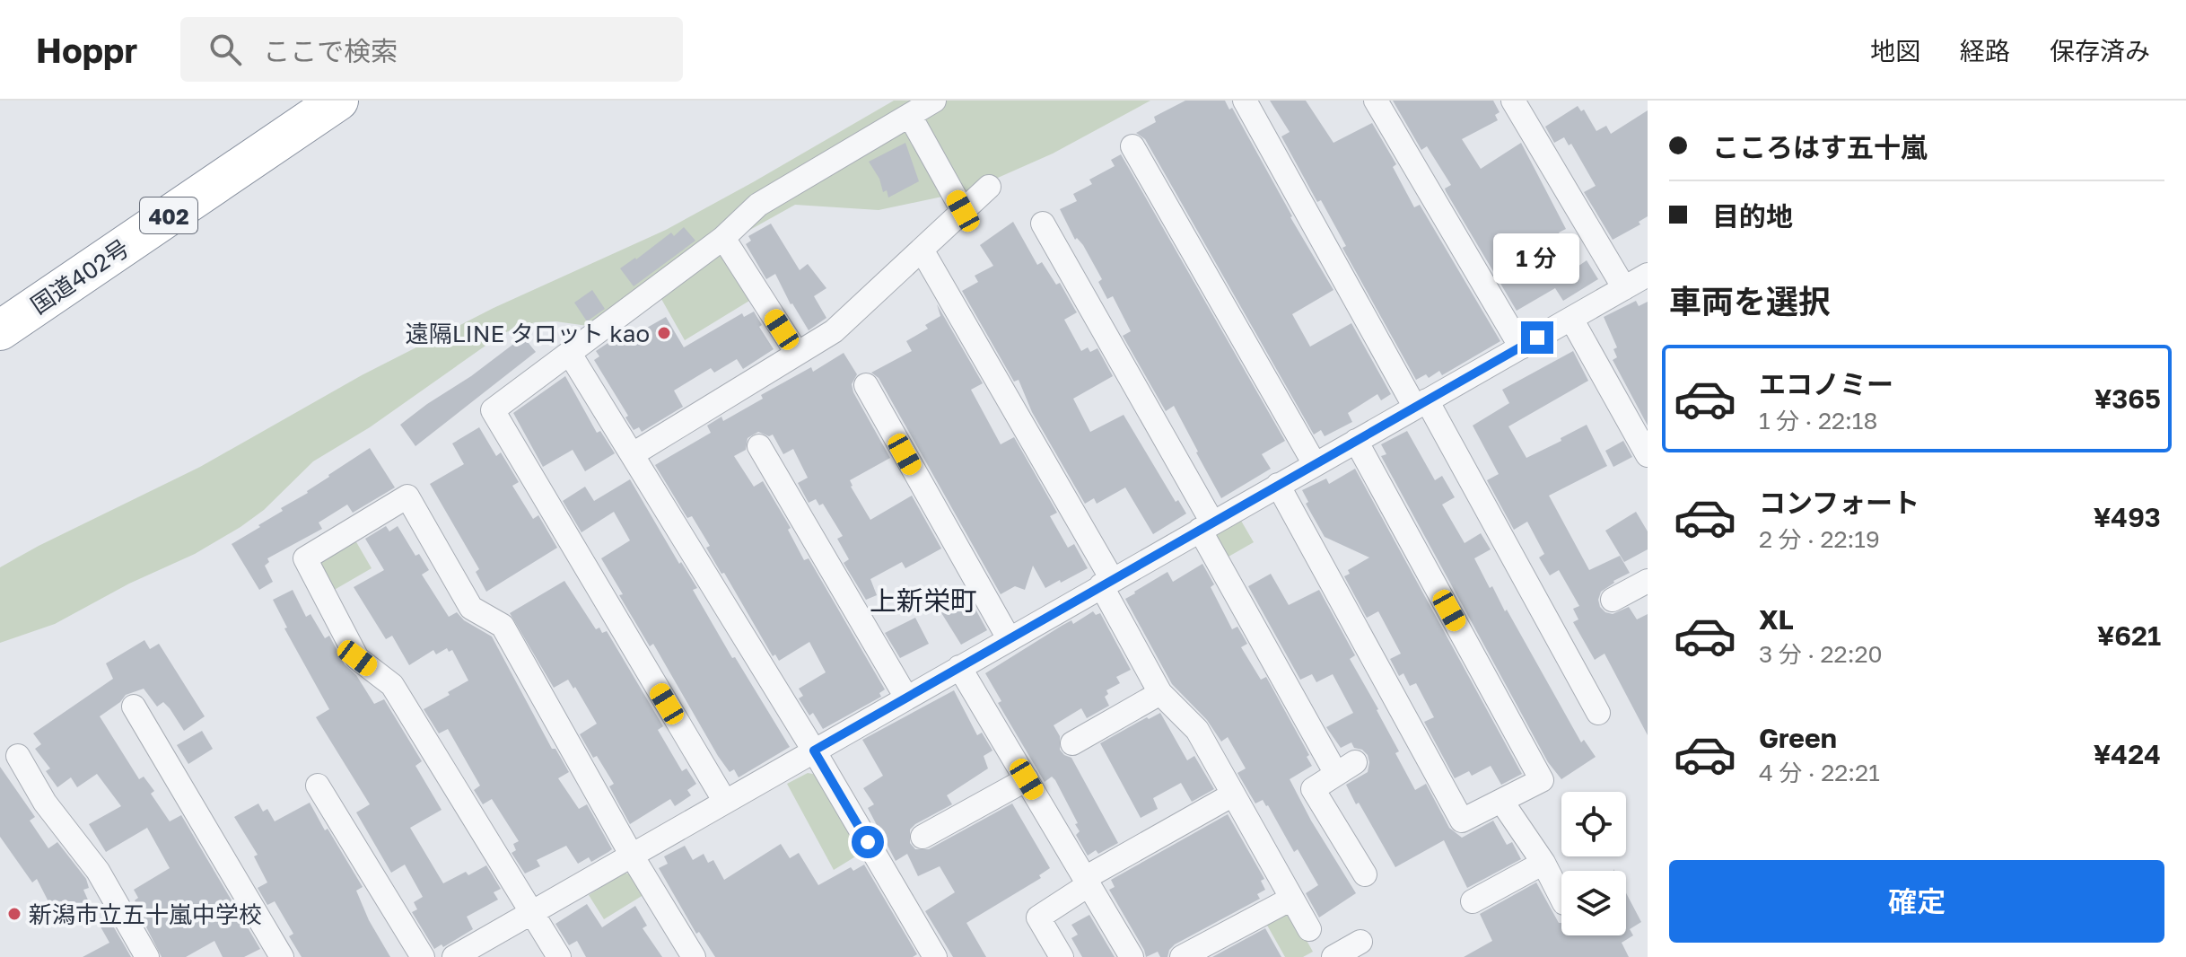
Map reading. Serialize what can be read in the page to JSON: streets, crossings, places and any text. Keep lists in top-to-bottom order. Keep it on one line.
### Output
{"streets":{"highway":["402","国道402号"]},"districts":["上新栄町"],"places":["遠隔LINE タロット kao","新潟市立五十嵐中学校"],"page":{"header":"Hoppr","search":"ここで検索","nav":["地図","経路","保存済み"],"banner":["こころはす五十嵐","目的地"],"bubble":"1 分","heading":"車両を選択","list":[{"name":"エコノミー","note":"1 分 · 22:18","value":"¥365"},{"name":"コンフォート","note":"2 分 · 22:19","value":"¥493"},{"name":"XL","note":"3 分 · 22:20","value":"¥621"},{"name":"Green","note":"4 分 · 22:21","value":"¥424"}],"buttons":"確定"}}
